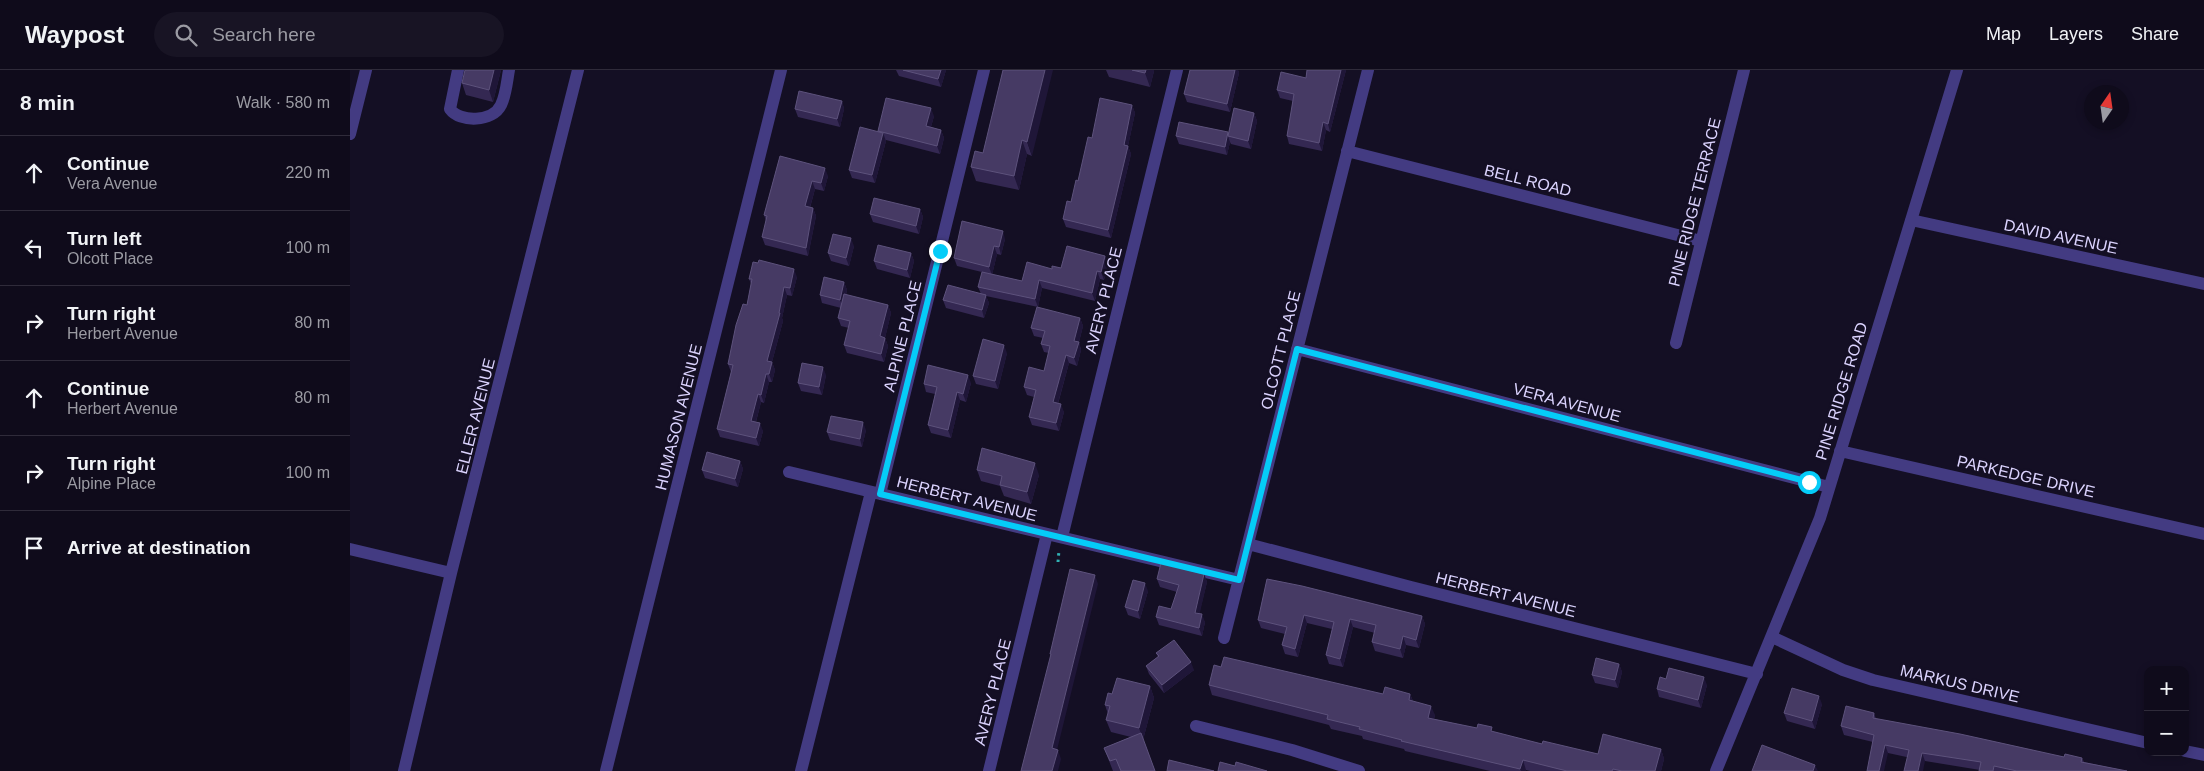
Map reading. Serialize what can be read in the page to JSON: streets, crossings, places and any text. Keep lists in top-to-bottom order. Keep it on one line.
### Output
{"streets":{"street":["BELL ROAD","PINE RIDGE TERRACE","DAVID AVENUE","AVERY PLACE","ALPINE PLACE","OLCOTT PLACE","PINE RIDGE ROAD","VERA AVENUE","ELLER AVENUE","HUMASON AVENUE","PARKEDGE DRIVE","HERBERT AVENUE","MARKUS DRIVE"]},"crossings":[["BELL ROAD","PINE RIDGE TERRACE"],["BELL ROAD","OLCOTT PLACE"],["DAVID AVENUE","PINE RIDGE ROAD"],["AVERY PLACE","HERBERT AVENUE"],["ALPINE PLACE","HERBERT AVENUE"],["OLCOTT PLACE","VERA AVENUE"],["OLCOTT PLACE","HERBERT AVENUE"],["PINE RIDGE ROAD","VERA AVENUE"],["PINE RIDGE ROAD","PARKEDGE DRIVE"],["PINE RIDGE ROAD","HERBERT AVENUE"],["PINE RIDGE ROAD","MARKUS DRIVE"]],"north":"top","page":{"header":"Waypost","search":"Search here","nav":["Map","Layers","Share"],"heading":["8 min","Walk · 580 m"],"list":[["Continue","Vera Avenue","220 m"],["Turn left","Olcott Place","100 m"],["Turn right","Herbert Avenue","80 m"],["Continue","Herbert Avenue","80 m"],["Turn right","Alpine Place","100 m"],"Arrive at destination"],"map_buttons":["+","−"]}}
